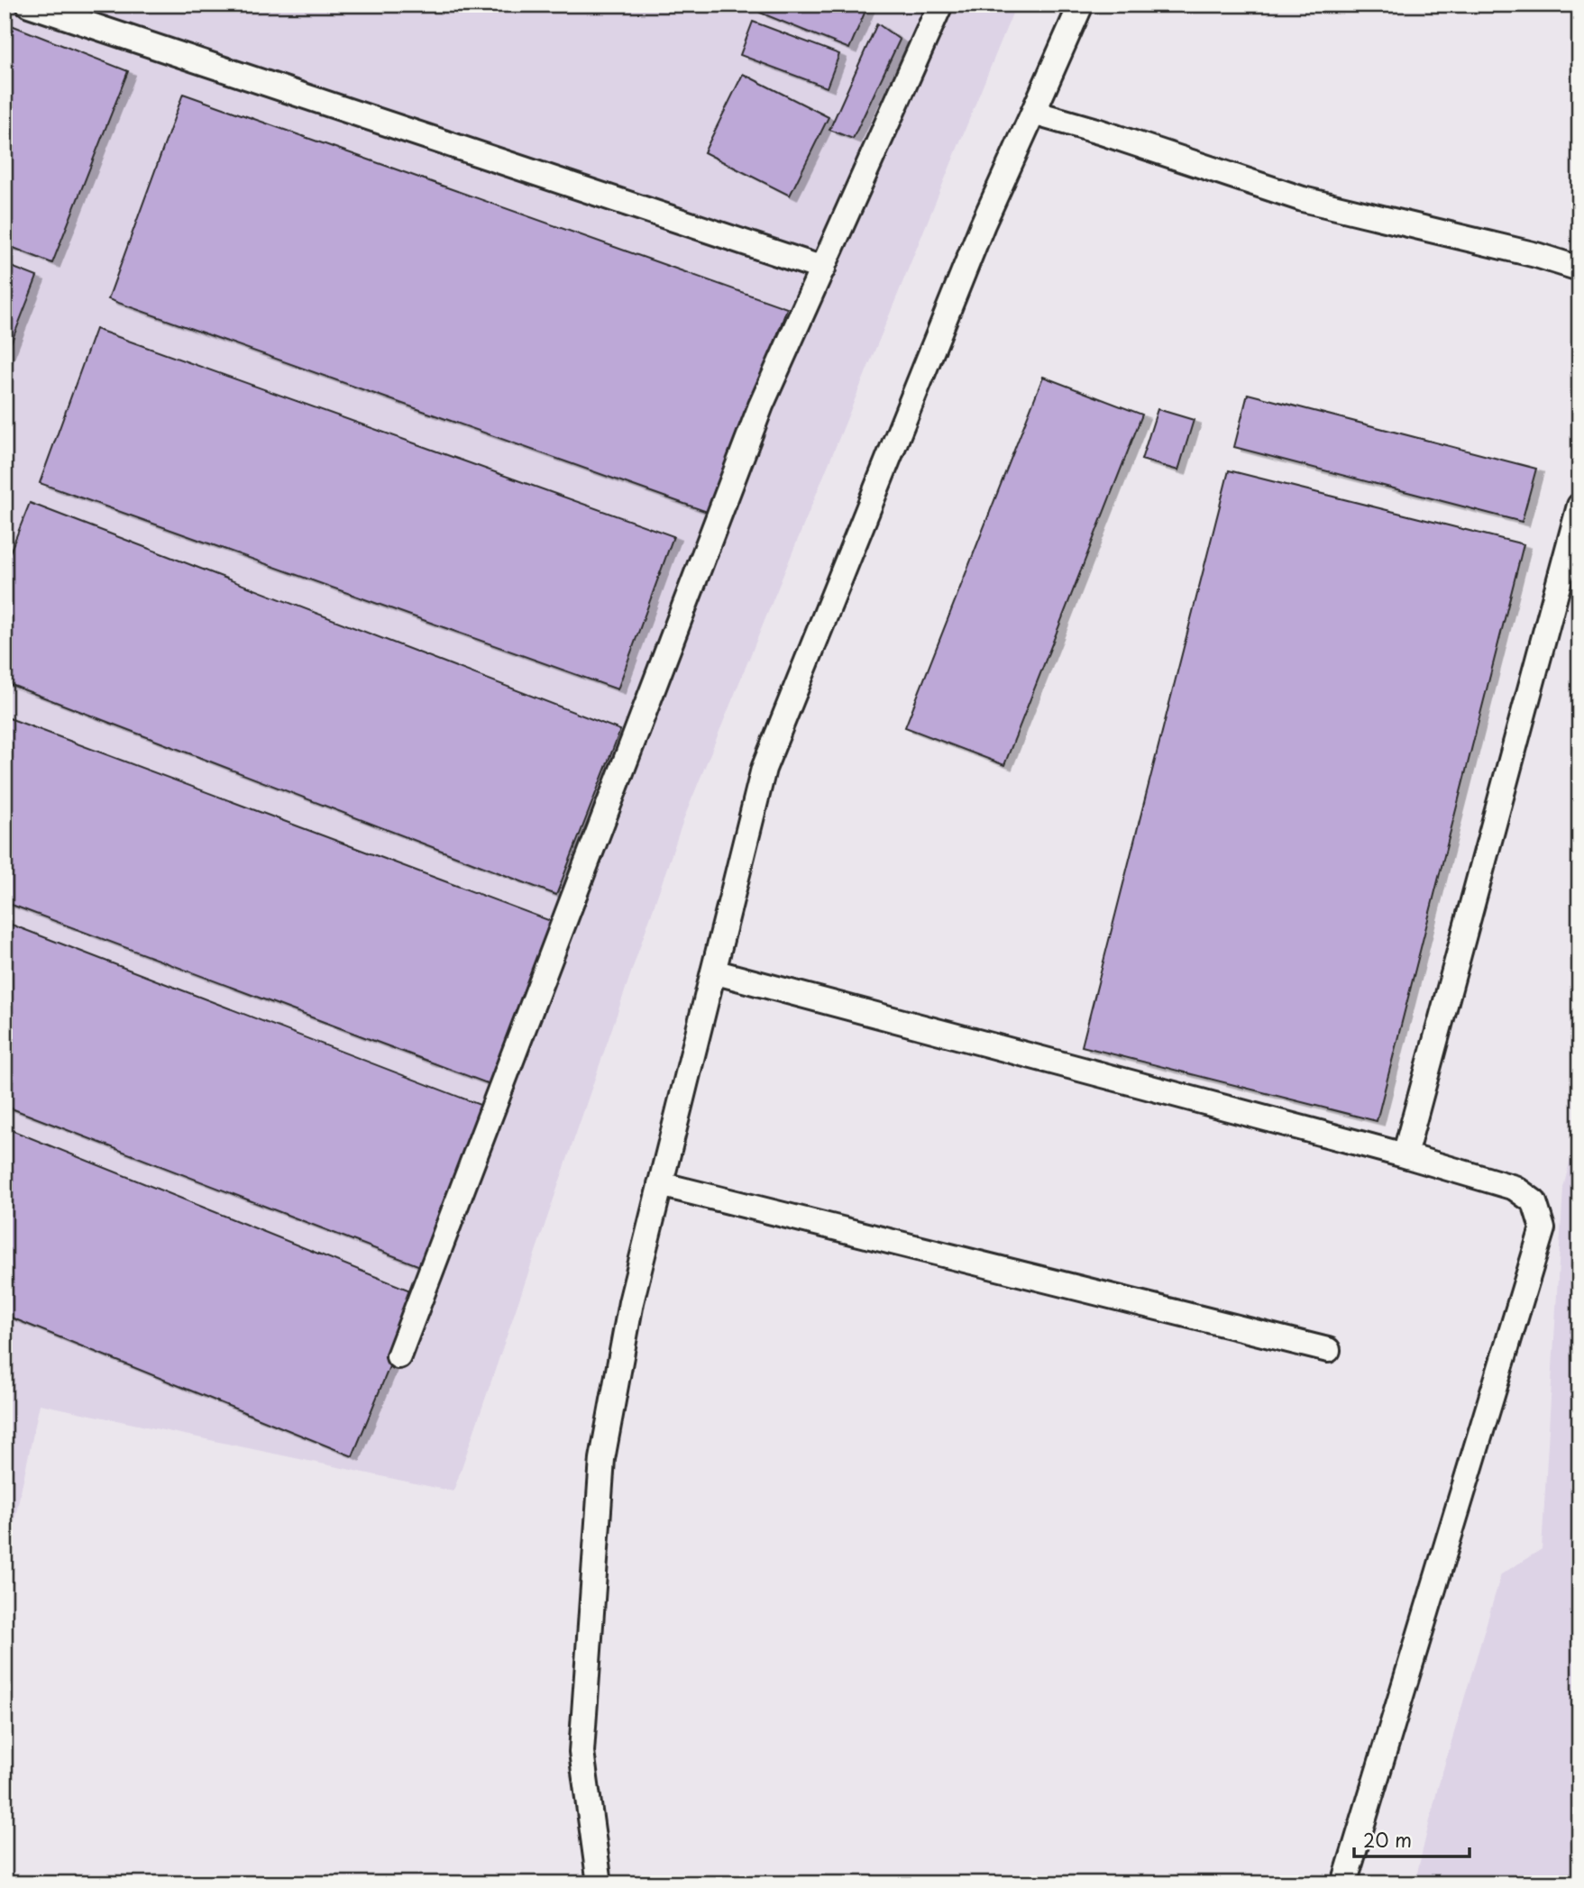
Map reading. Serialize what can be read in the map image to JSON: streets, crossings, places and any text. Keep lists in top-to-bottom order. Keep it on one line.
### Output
{"scale_bar":"20 m"}
